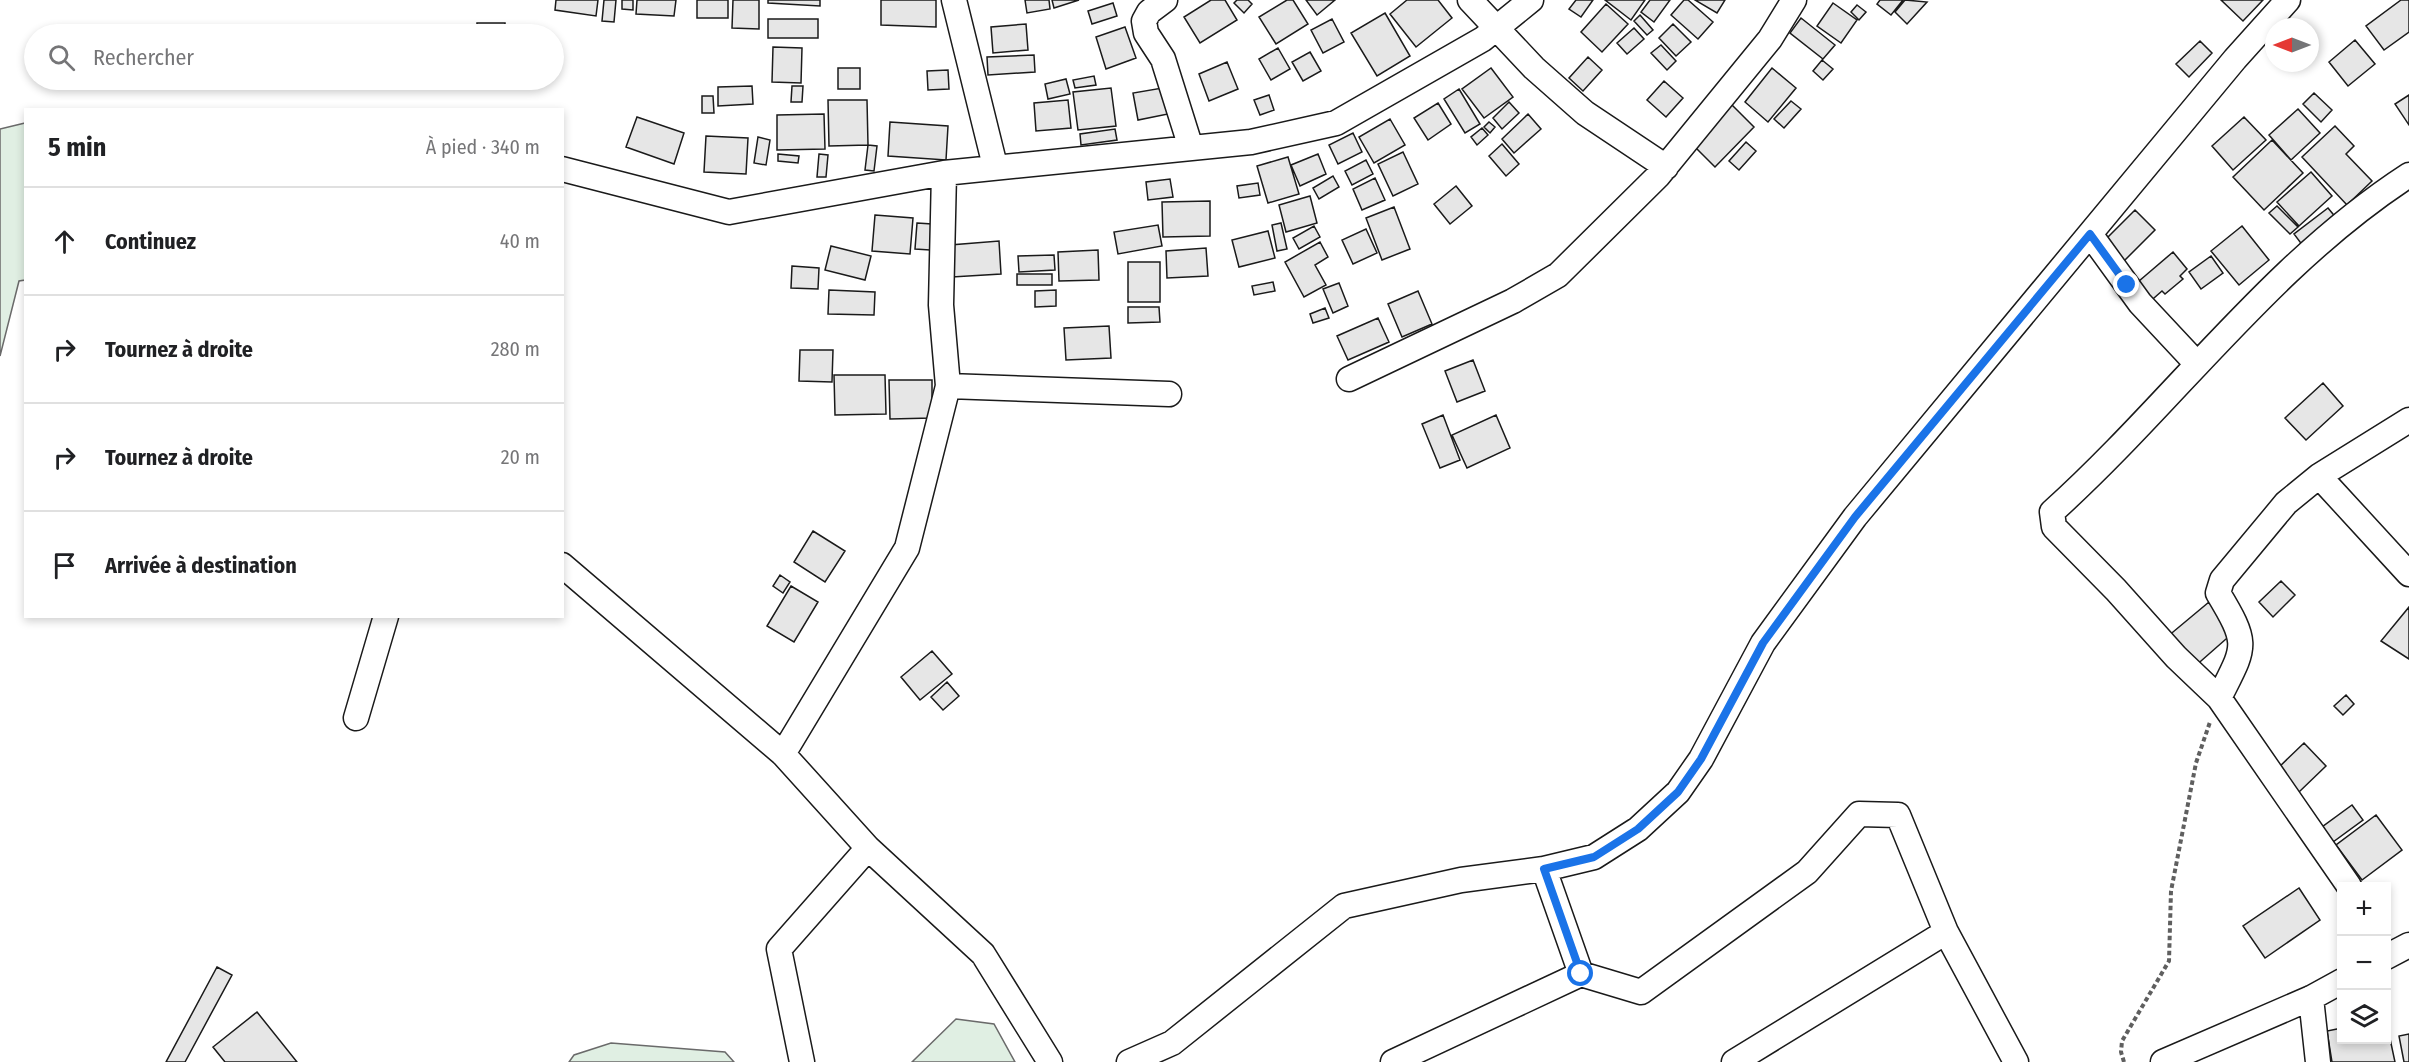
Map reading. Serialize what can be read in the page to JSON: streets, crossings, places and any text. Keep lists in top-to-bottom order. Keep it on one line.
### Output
{"north":"left","page":{"search":"Rechercher","heading":["5 min","À pied · 340 m"],"list":[["Continuez","40 m"],["Tournez à droite","280 m"],["Tournez à droite","20 m"],"Arrivée à destination"],"map_buttons":["+","−"]}}
